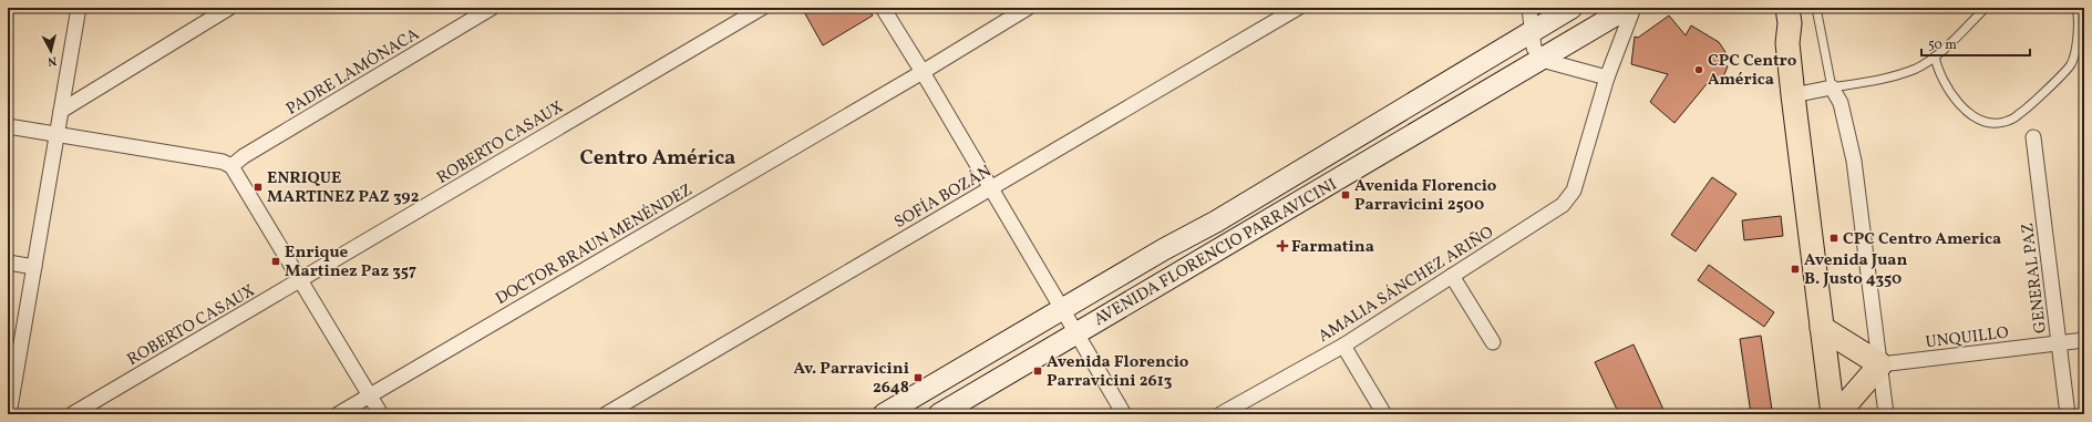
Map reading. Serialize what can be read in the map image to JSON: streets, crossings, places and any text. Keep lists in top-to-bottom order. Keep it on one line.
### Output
{"streets":{"main road":["AVENIDA FLORENCIO PARRAVICINI"],"street":["PADRE LAMÓNACA","ROBERTO CASAUX","SOFÍA BOZÁN","DOCTOR BRAUN MENÉNDEZ","GENERAL PAZ","AMALIA SÁNCHEZ ARIÑO","UNQUILLO"]},"crossings":[["GENERAL PAZ","UNQUILLO"]],"districts":["Centro América"],"places":{"other":["CPC Centro América"],"transit":["ENRIQUE MARTINEZ PAZ 392","Avenida Florencio Parravicini 2500","CPC Centro America","Enrique Martinez Paz 357","Avenida Juan B. Justo 4350","Avenida Florencio Parravicini 2613","Av. Parravicini 2648"],"health":["Farmatina"]},"scale_bar":"50 m","north":"bottom"}
